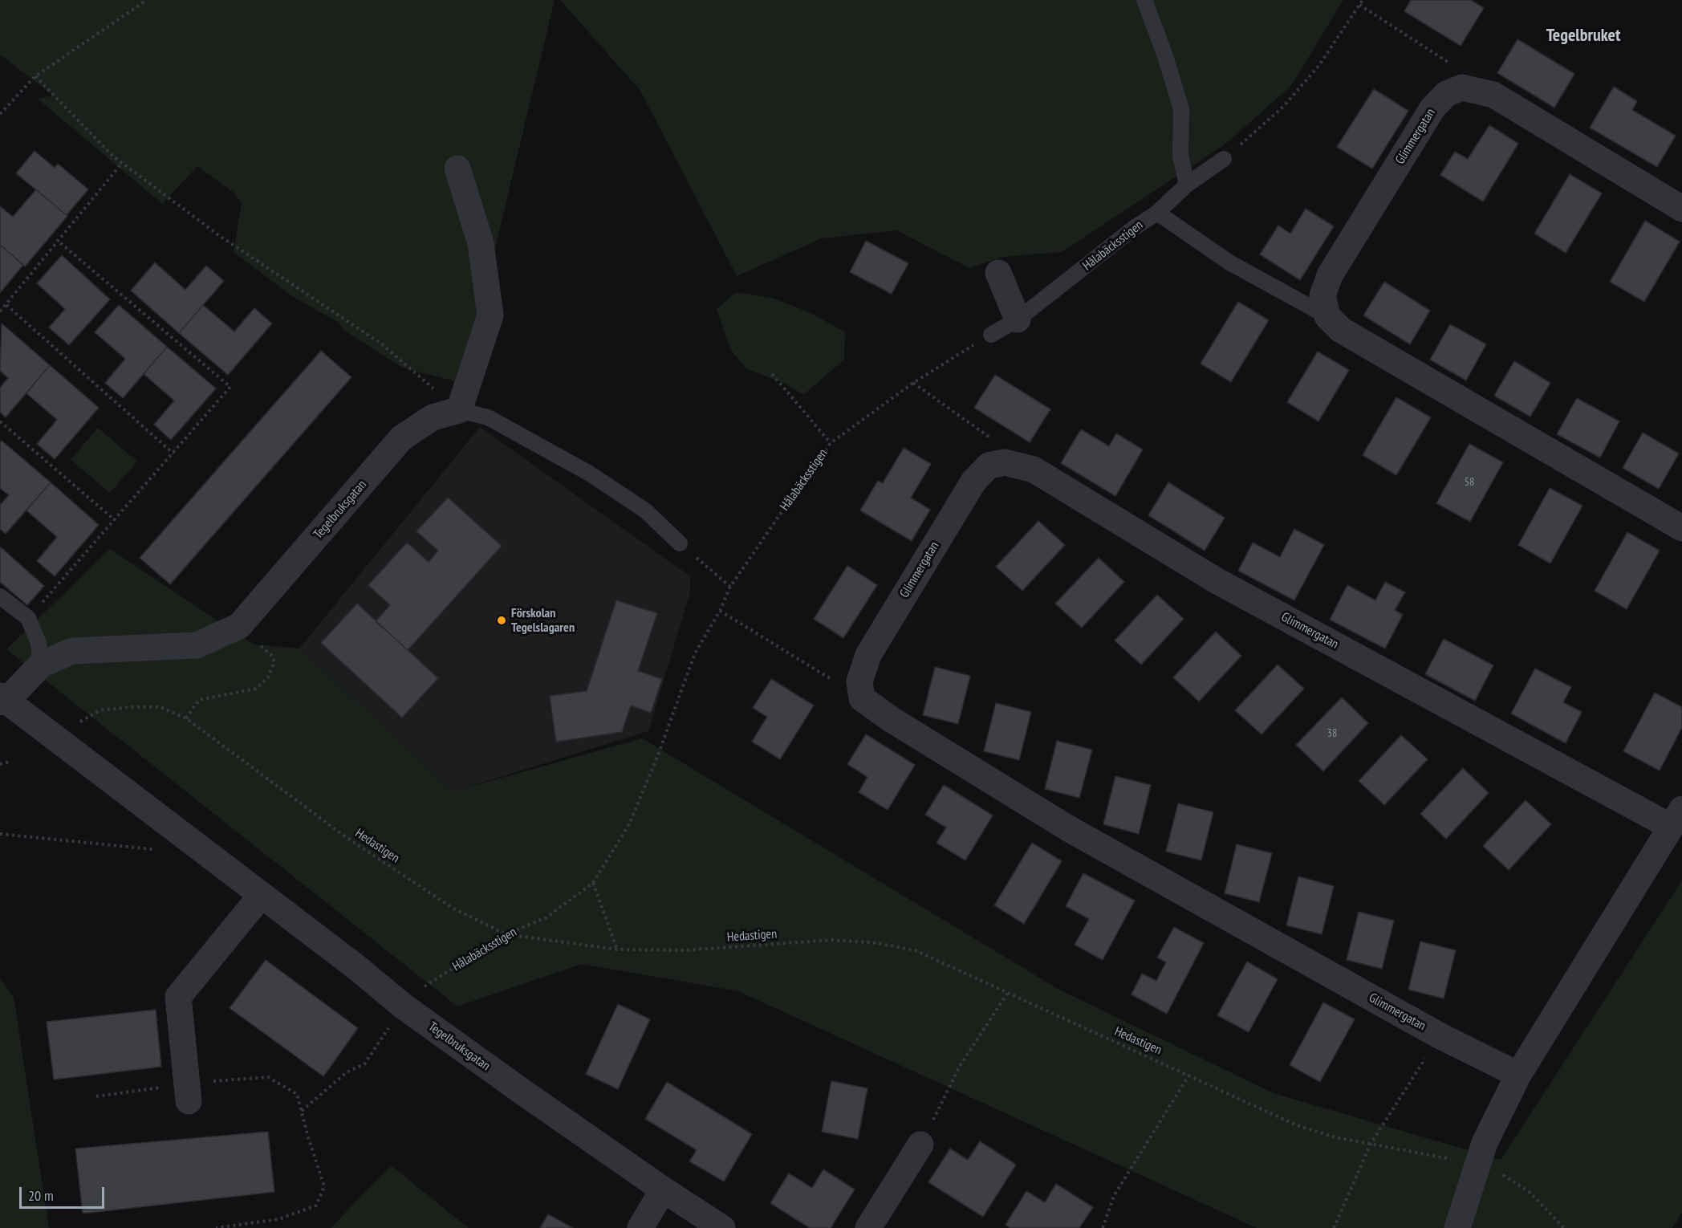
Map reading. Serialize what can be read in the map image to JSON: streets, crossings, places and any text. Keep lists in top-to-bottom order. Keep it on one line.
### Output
{"streets":{"street":["Glimmergatan","Tegelbruksgatan"],"lane":["Hålabäcksstigen"],"path":["Hedastigen"]},"crossings":[["Hålabäcksstigen","Tegelbruksgatan"],["Hålabäcksstigen","Hedastigen"]],"districts":["Tegelbruket"],"places":["Förskolan Tegelslagaren"],"house_numbers":["58","38"],"scale_bar":"20 m"}
